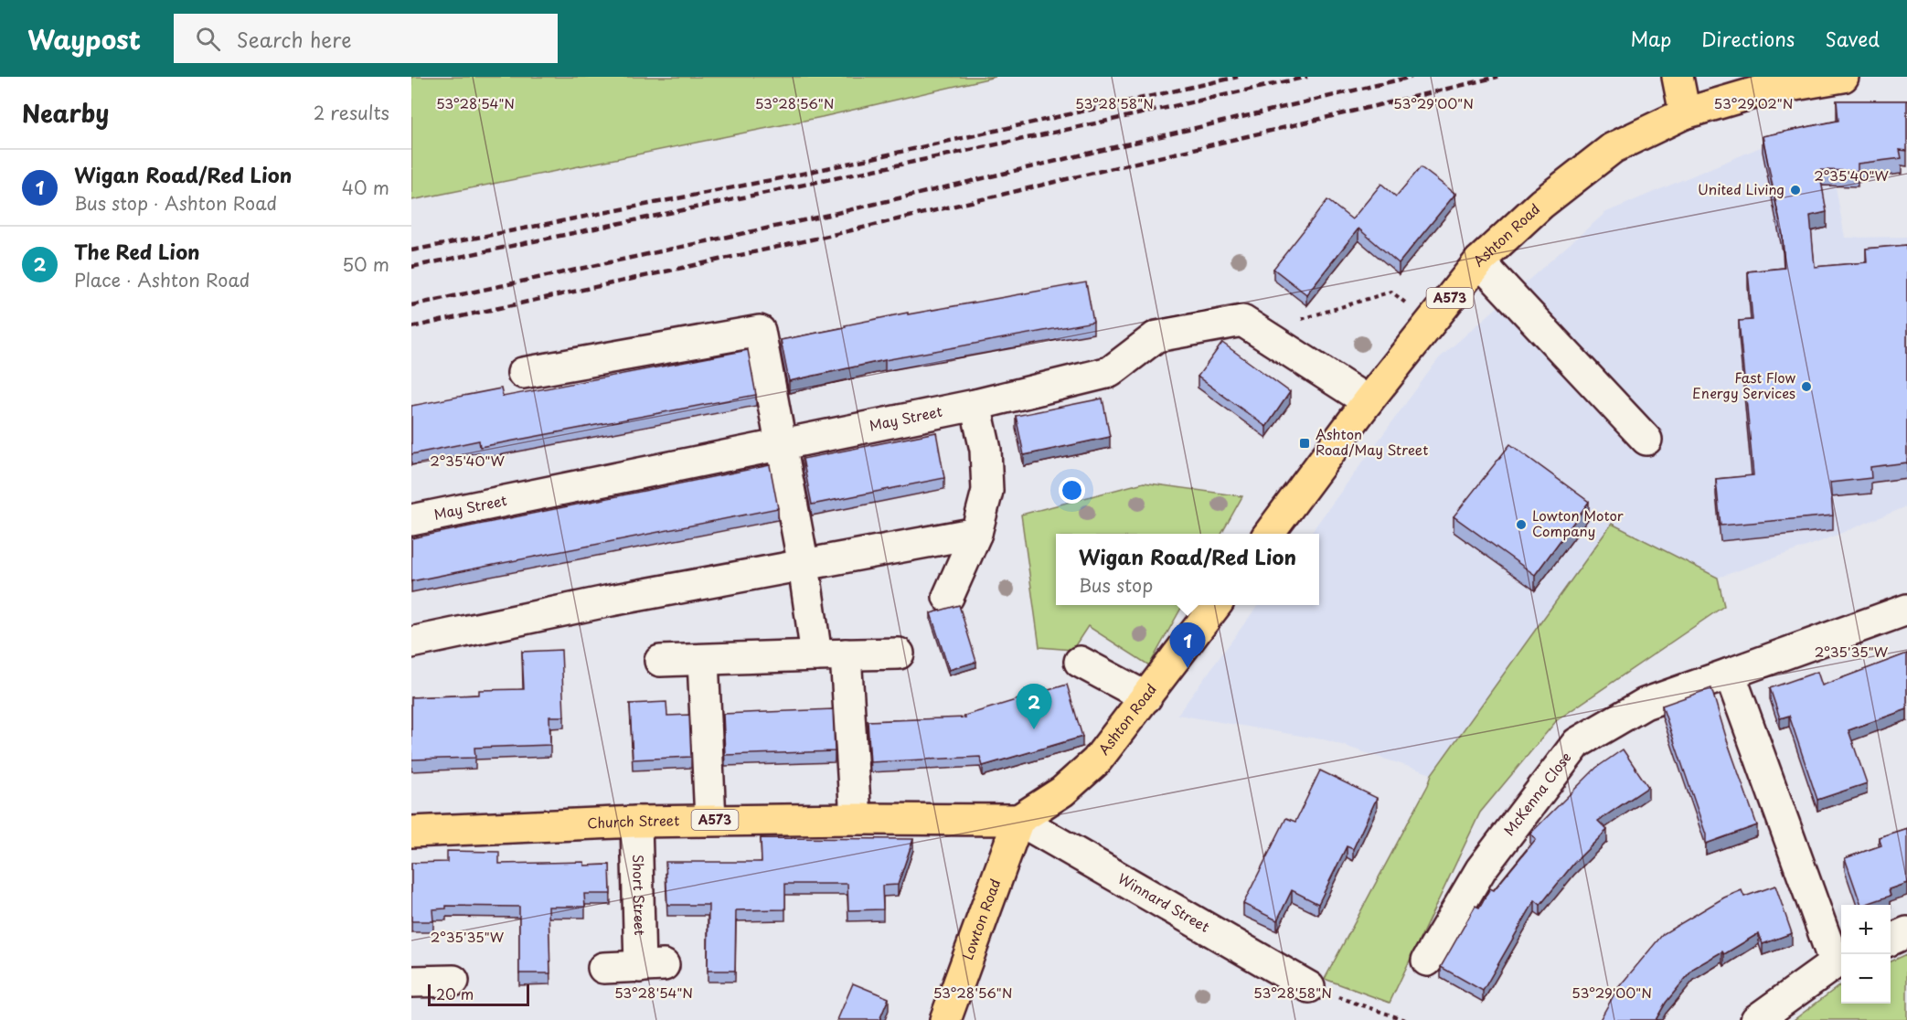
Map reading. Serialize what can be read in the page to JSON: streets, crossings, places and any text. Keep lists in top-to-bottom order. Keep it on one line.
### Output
{"streets":{"main road":["Ashton Road","A573","Church Street","Lowton Road"],"street":["May Street","McKenna Close","Short Street","Winnard Street"]},"crossings":[["Ashton Road","A573"],["Ashton Road","May Street"],["Ashton Road","Church Street"],["Ashton Road","Winnard Street"],["Ashton Road","Lowton Road"],["Church Street","Short Street"],["Church Street","Winnard Street"],["Church Street","Lowton Road"],["Winnard Street","Lowton Road"]],"places":{"other":["United Living","Fast Flow Energy Services","Lowton Motor Company"],"transit":["Ashton Road/May Street"]},"scale_bar":"20 m","page":{"header":"Waypost","search":"Search here","nav":["Map","Directions","Saved"],"heading":["Nearby","2 results"],"list":[{"mark":"1","name":"Wigan Road/Red Lion","note":"Bus stop · Ashton Road","value":"40 m"},{"mark":"2","name":"The Red Lion","note":"Place · Ashton Road","value":"50 m"}],"popup":["Wigan Road/Red Lion","Bus stop"],"pins":["1","2"],"map_buttons":["+","−"],"scale":"20 m"},"coordinates":["53°28'54\"N","53°28'56\"N","53°28'58\"N","53°29'00\"N","53°29'02\"N","2°35'40\"W","2°35'35\"W"]}
